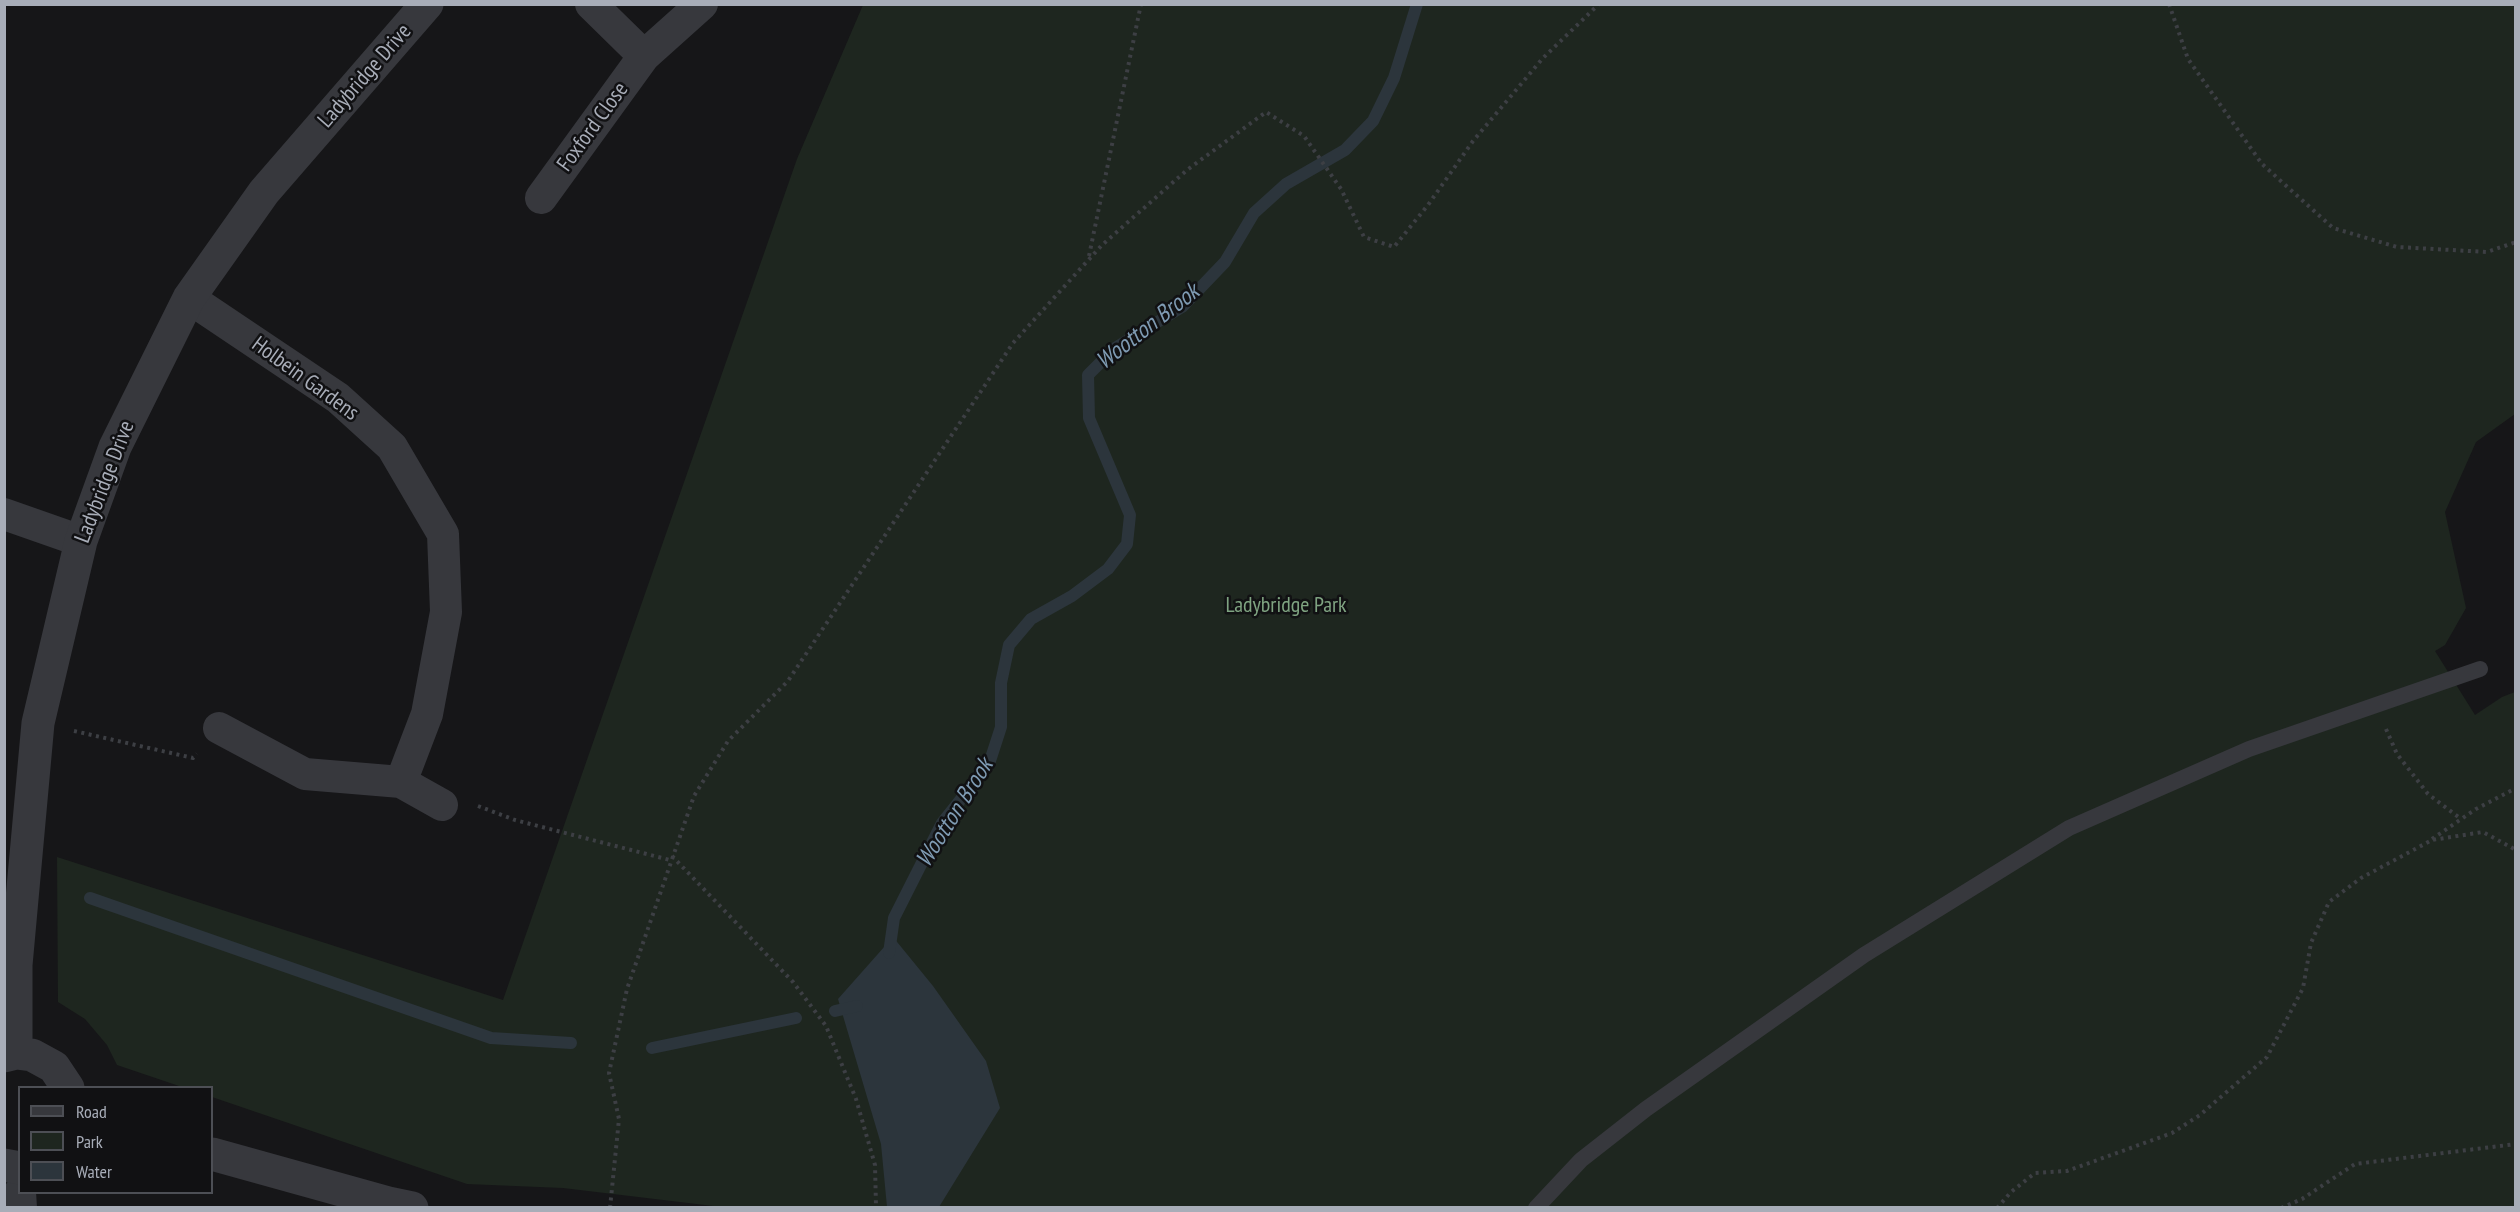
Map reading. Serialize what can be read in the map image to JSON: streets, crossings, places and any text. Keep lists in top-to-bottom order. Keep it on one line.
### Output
{"streets":{"street":["Ladybridge Drive","Foxford Close","Holbein Gardens"]},"crossings":[["Ladybridge Drive","Holbein Gardens"]],"water":["Wootton Brook"],"parks":["Ladybridge Park"],"legend":["Road","Park","Water"]}
